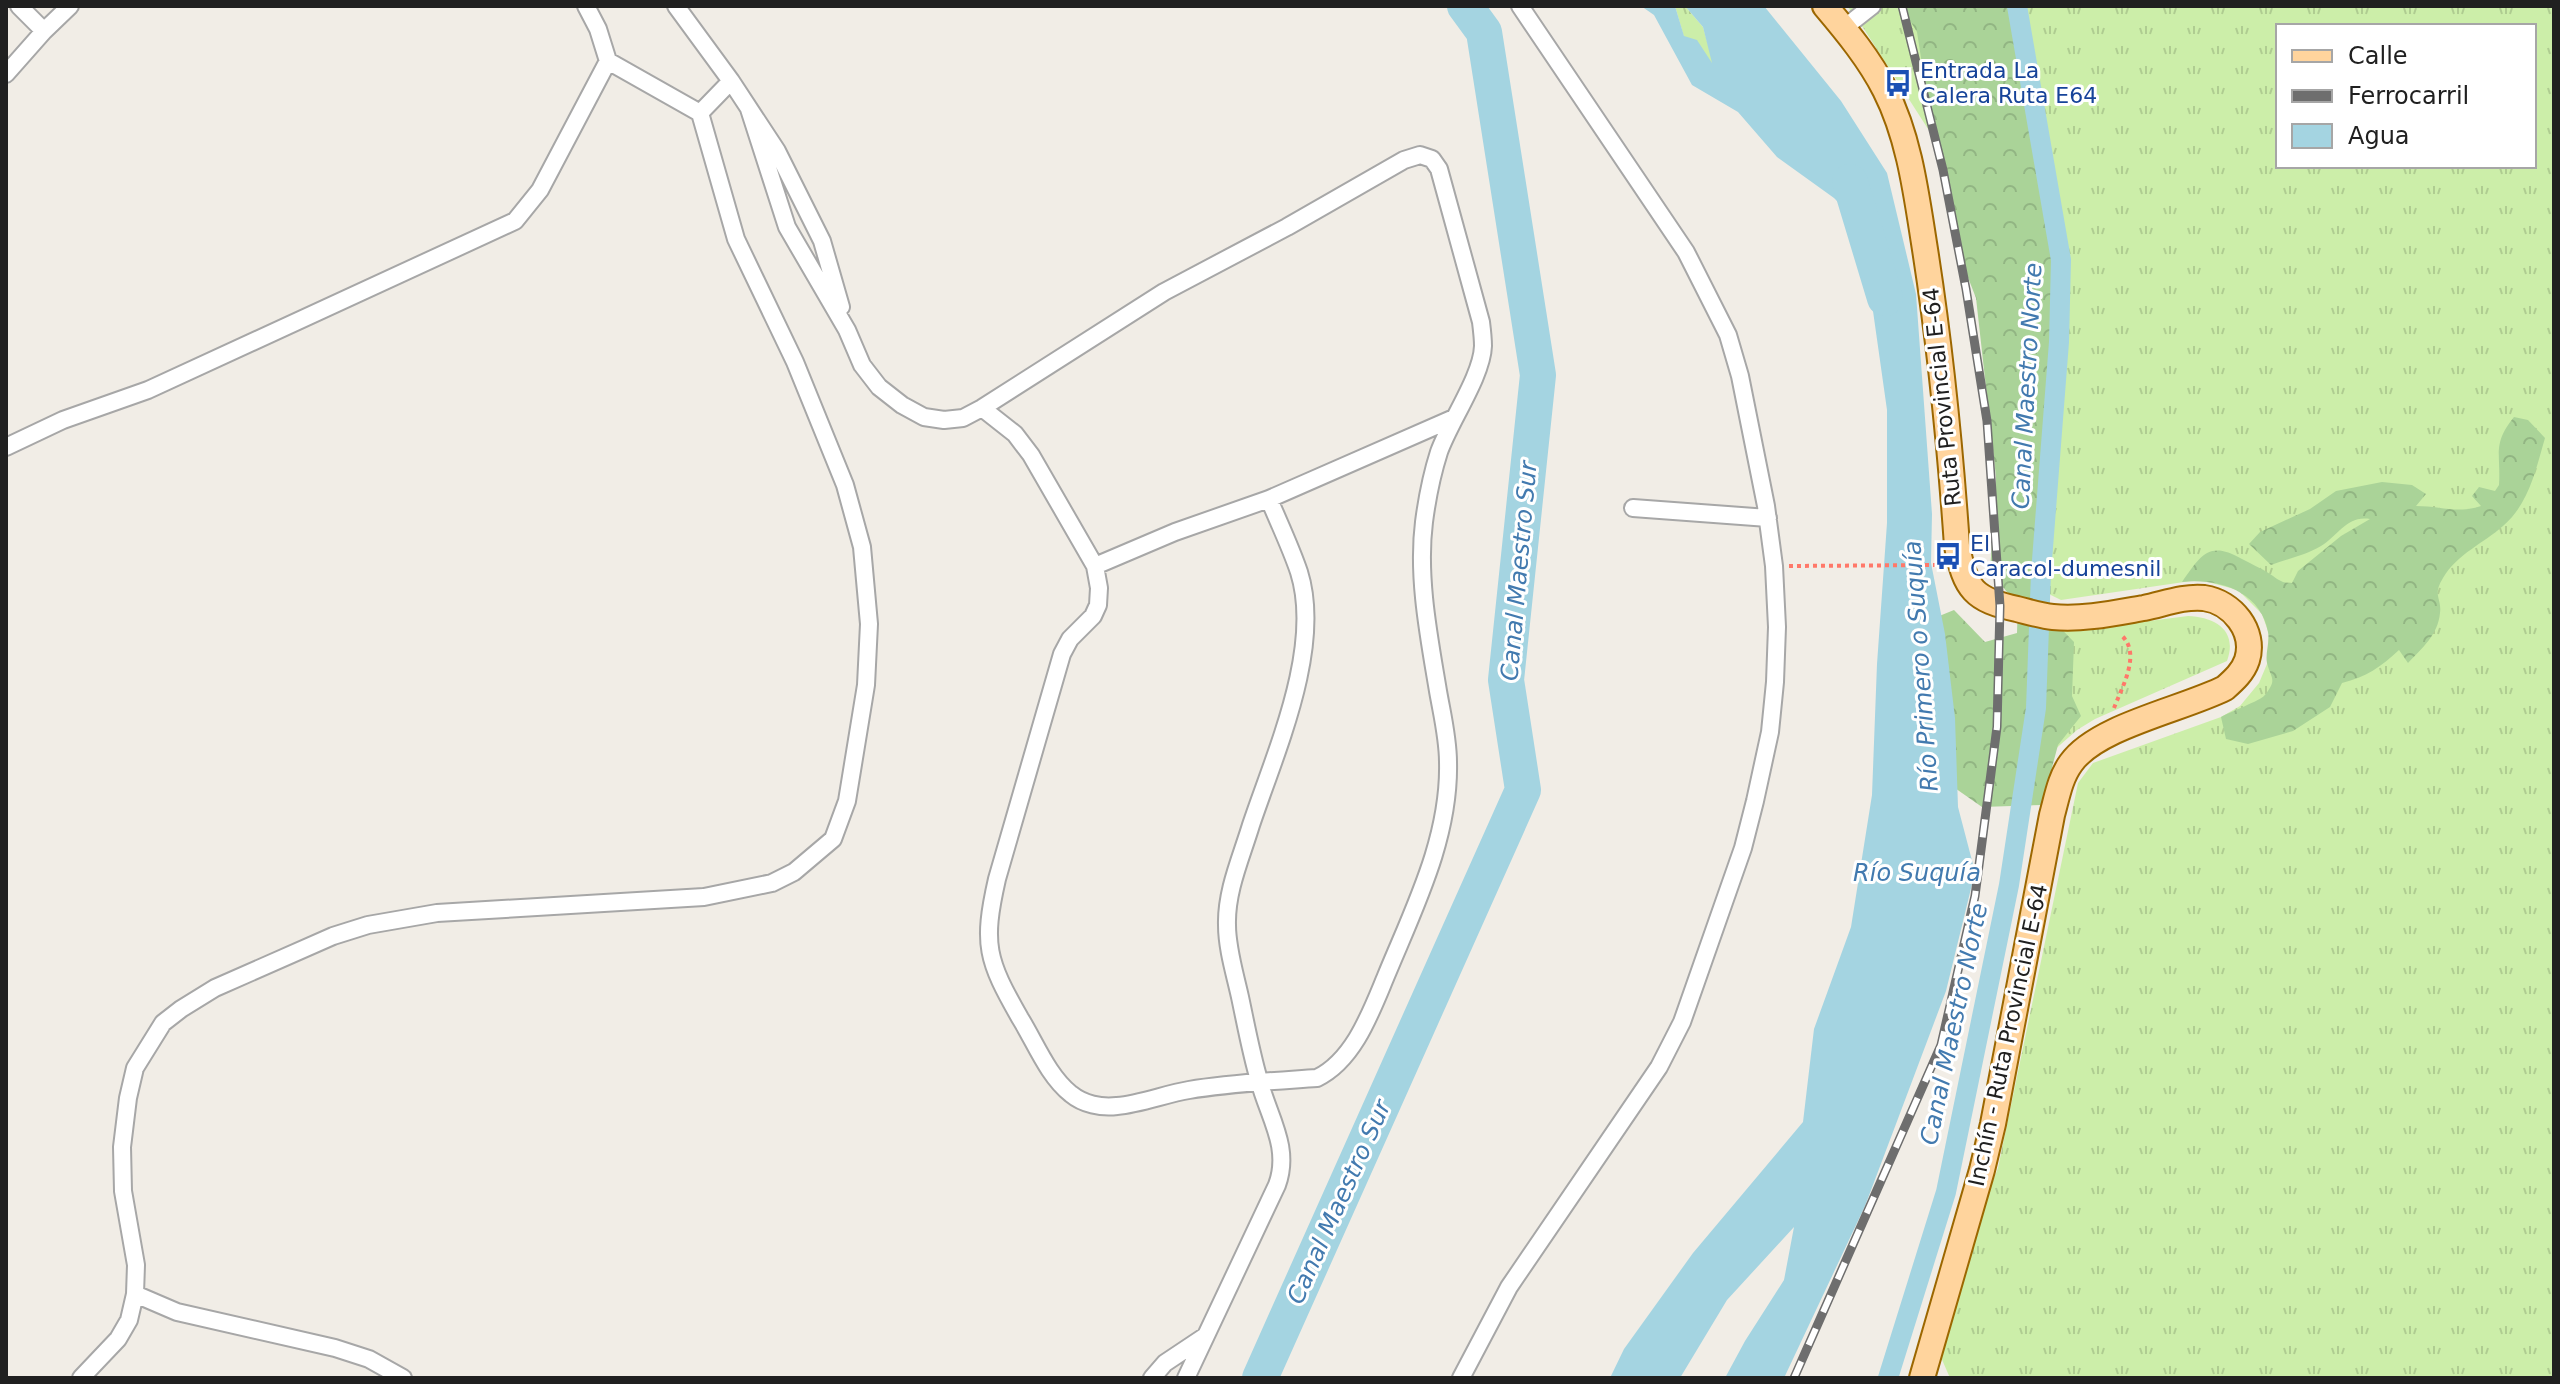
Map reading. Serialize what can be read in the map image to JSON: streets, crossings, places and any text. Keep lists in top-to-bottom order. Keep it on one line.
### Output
{"streets":{"main road":["Ruta Provincial E-64","Inchín - Ruta Provincial E-64"]},"crossings":[["Ruta Provincial E-64","Inchín - Ruta Provincial E-64"]],"water":["Canal Maestro Norte","Canal Maestro Sur","Río Primero o Suquía","Río Suquía"],"places":{"bus stop":["Entrada La Calera Ruta E64","El Caracol-dumesnil"]},"legend":["Calle","Ferrocarril","Agua"]}
